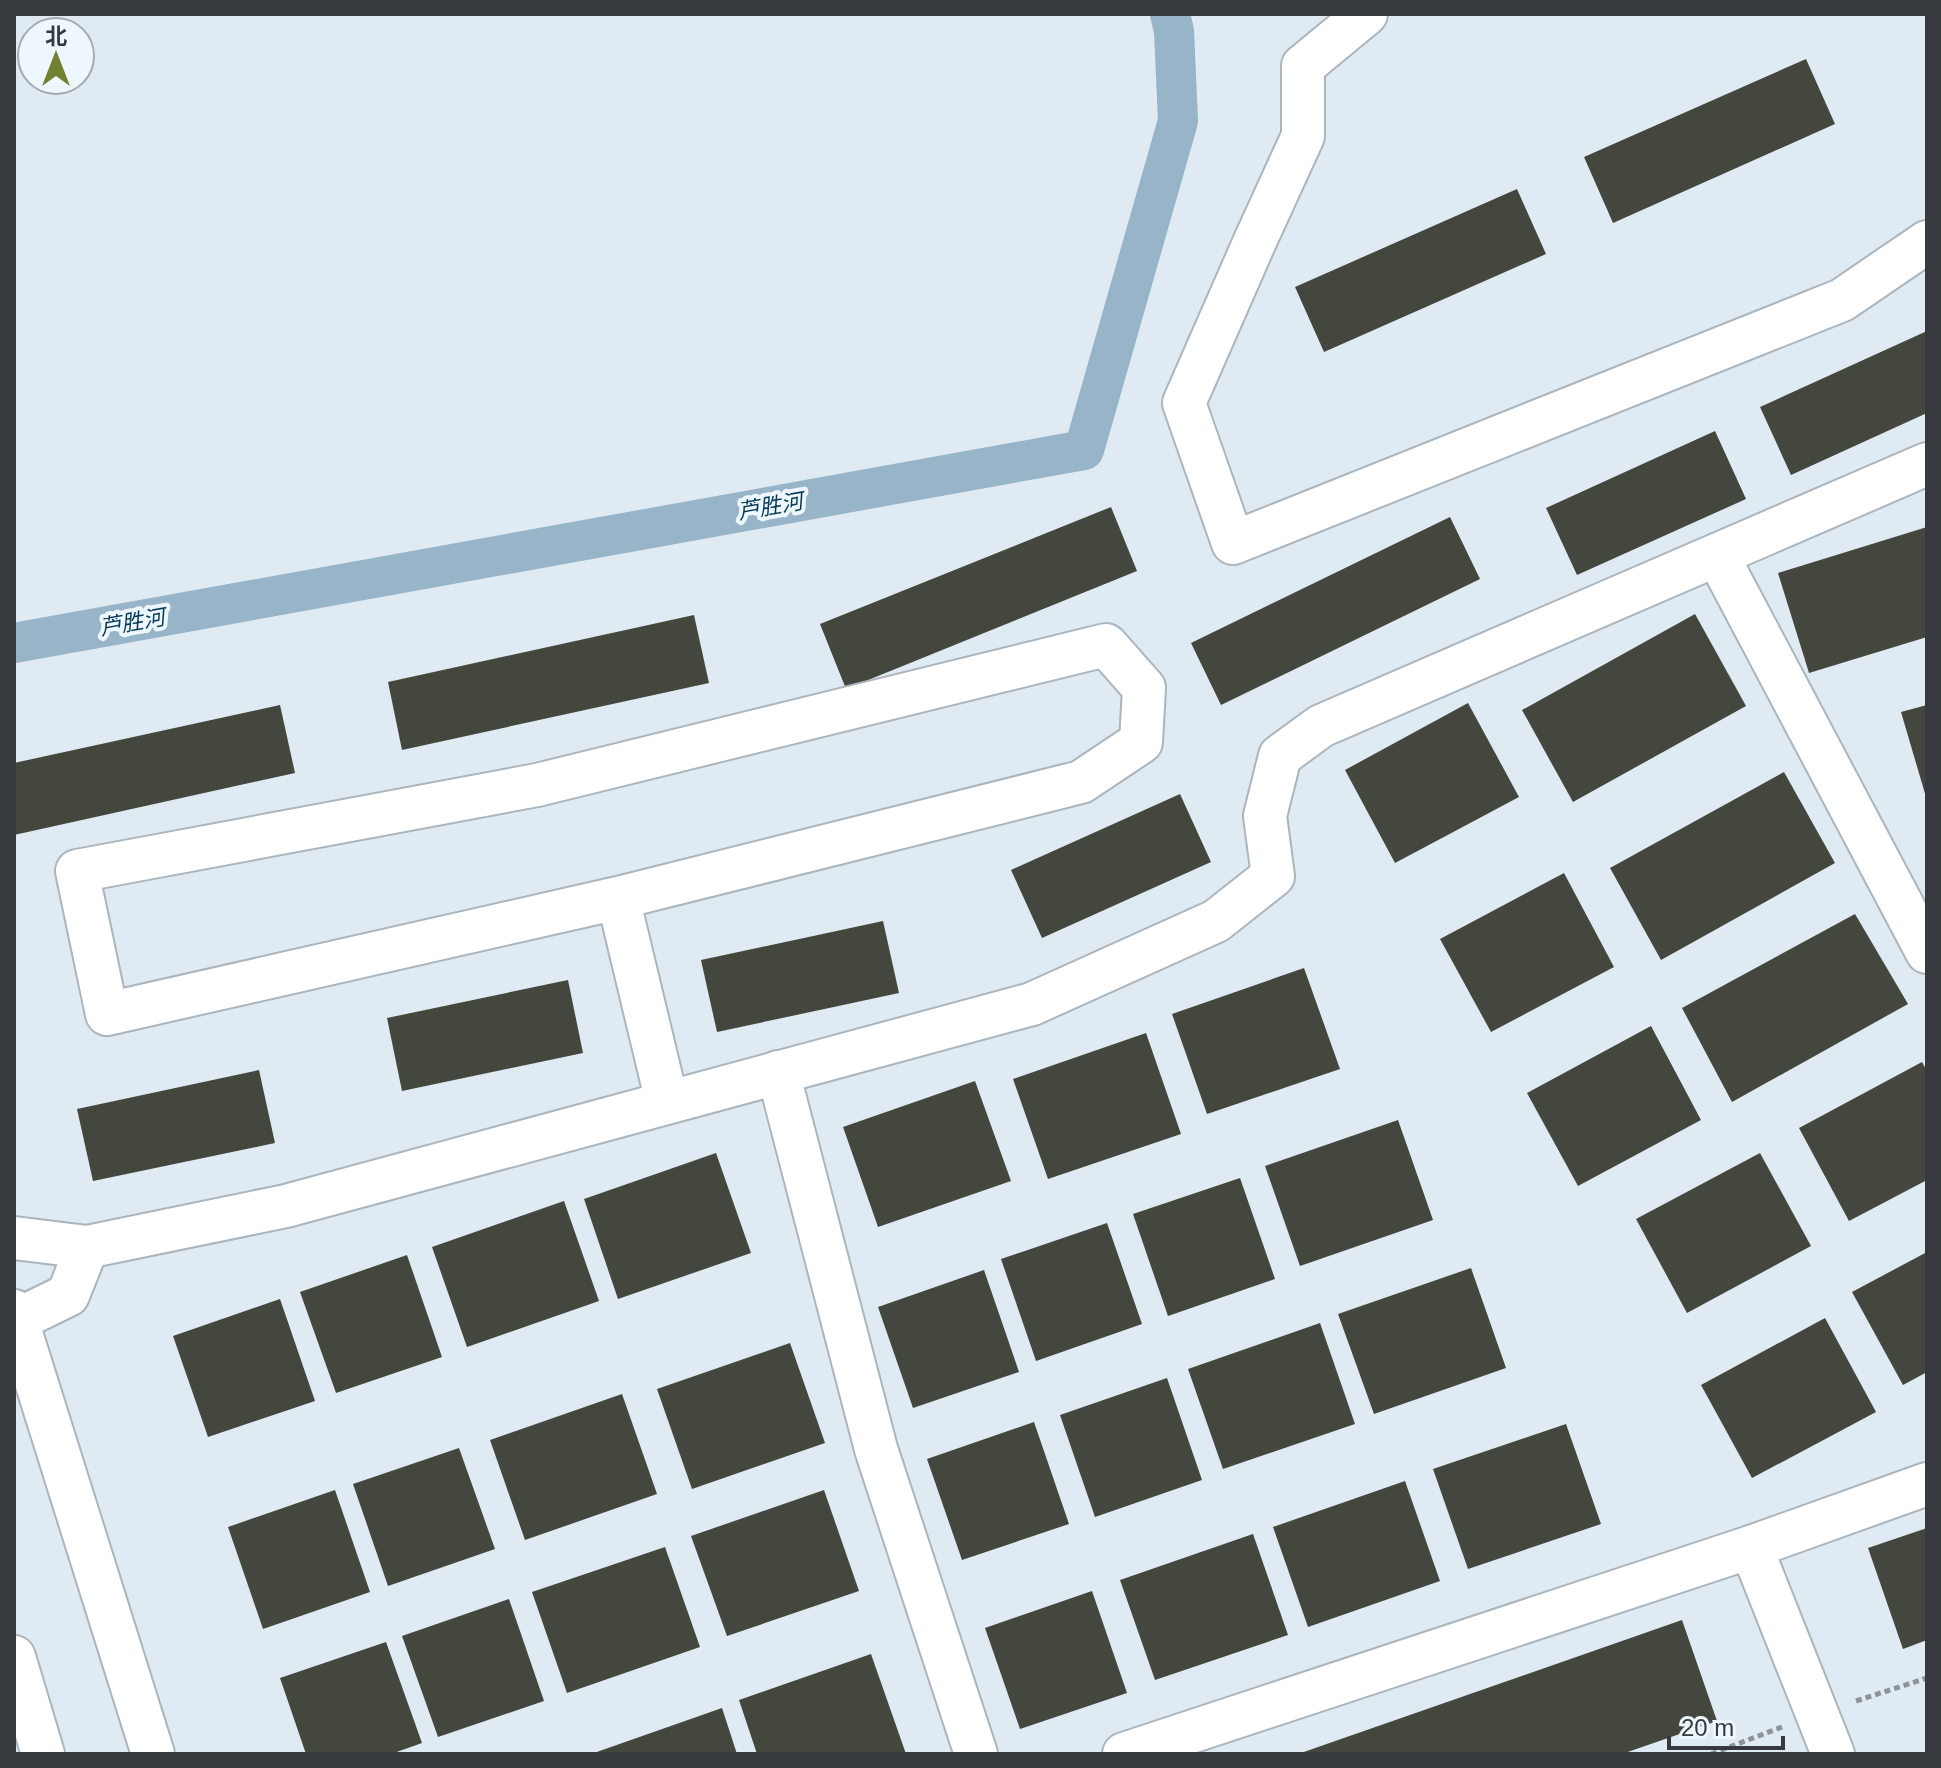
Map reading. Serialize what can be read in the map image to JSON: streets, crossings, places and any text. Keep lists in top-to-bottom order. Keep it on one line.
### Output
{"water":["芦胜河"],"scale_bar":"20 m","north":"top"}
